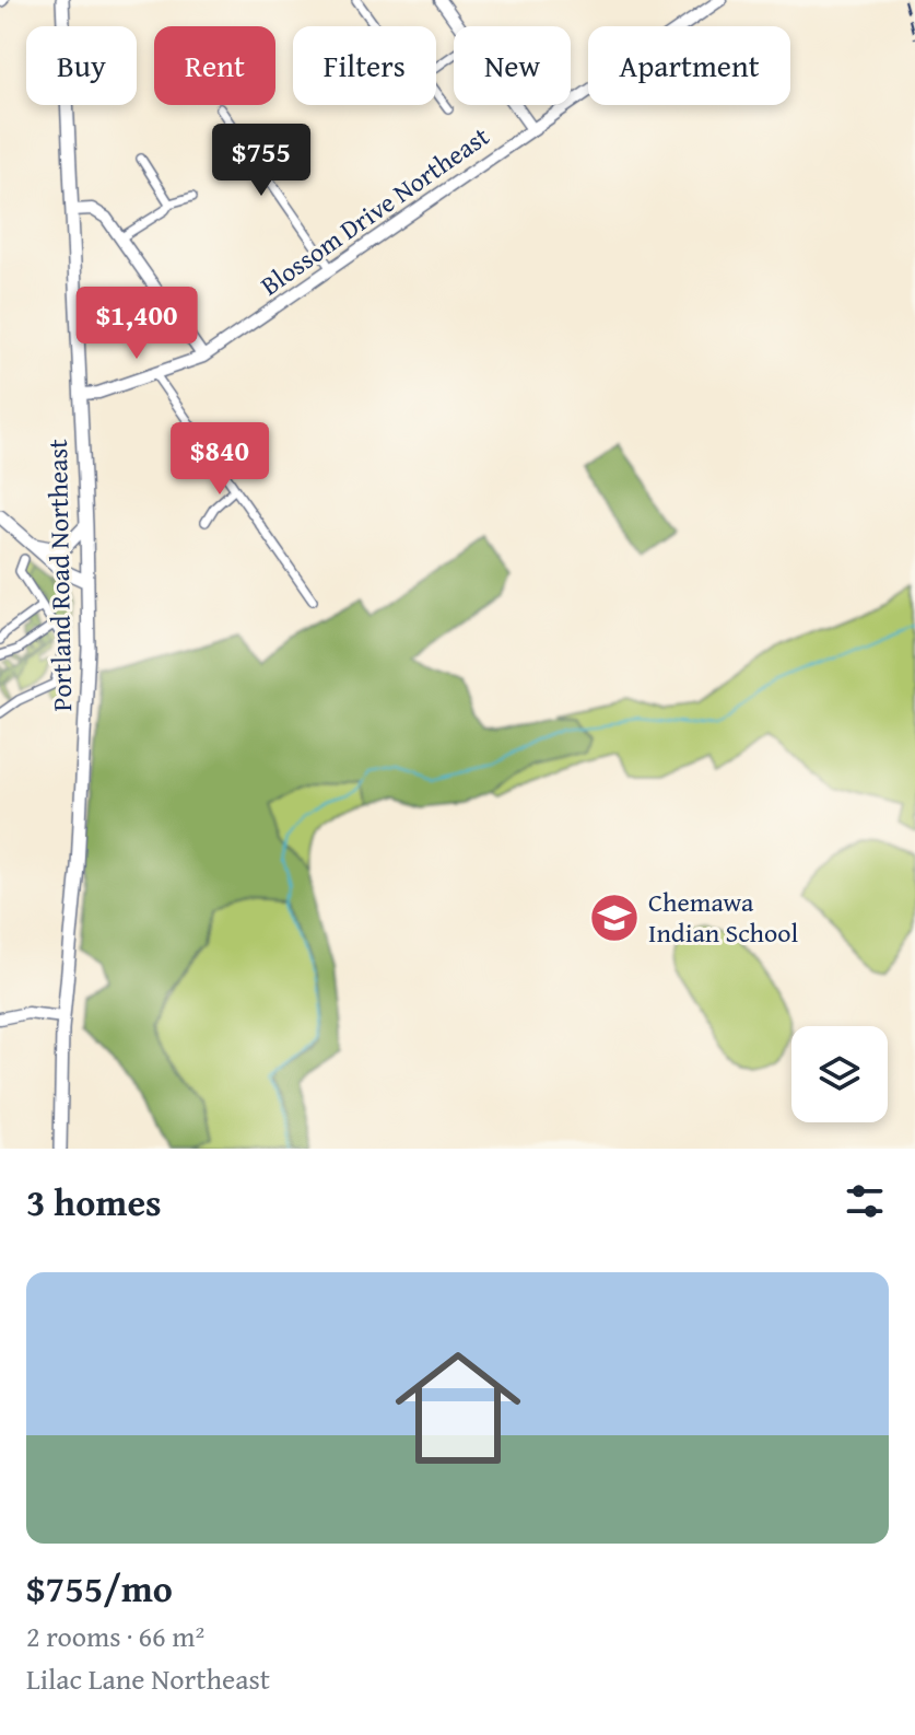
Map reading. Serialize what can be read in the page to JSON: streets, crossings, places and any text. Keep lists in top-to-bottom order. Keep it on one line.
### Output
{"streets":{"main road":["Portland Road Northeast"],"street":["Blossom Drive Northeast"]},"crossings":[["Blossom Drive Northeast","Portland Road Northeast"]],"places":{"school or university":["Chemawa Indian School"]},"page":{"chip":["Buy","Rent","Filters","New","Apartment"],"price":["$755","$1,400","$840"],"heading":"3 homes","list":[{"name":"$755/mo","note":"2 rooms · 66 m² · Lilac Lane Northeast"}]}}
